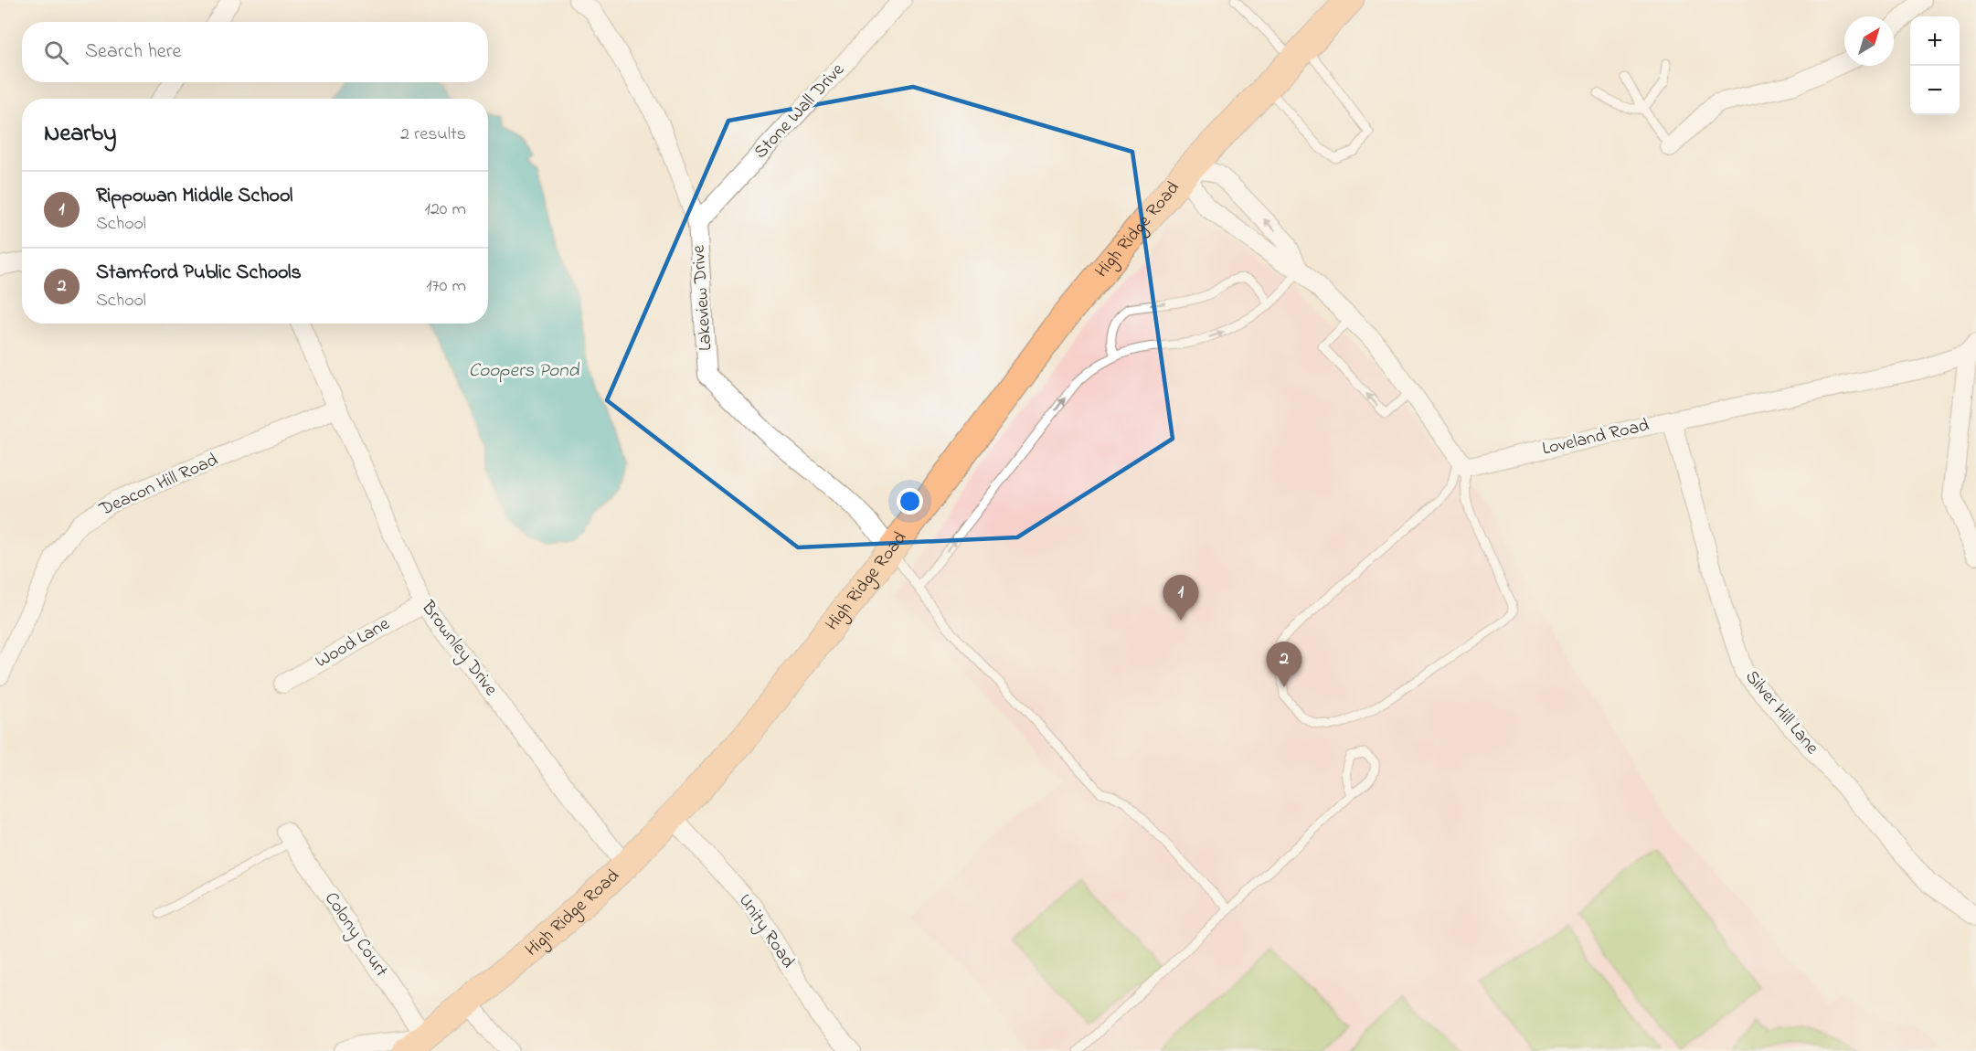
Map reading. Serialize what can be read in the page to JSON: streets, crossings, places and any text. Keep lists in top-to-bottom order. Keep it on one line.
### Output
{"streets":{"main road":["High Ridge Road"],"street":["Stone Wall Drive","Lakeview Drive","Loveland Road","Deacon Hill Road","Wood Lane","Brownley Drive","Silver Hill Lane","Unity Road","Colony Court"]},"crossings":[["Stone Wall Drive","Lakeview Drive"],["High Ridge Road","Lakeview Drive"],["High Ridge Road","Brownley Drive"],["High Ridge Road","Unity Road"],["High Ridge Road","Colony Court"],["Loveland Road","Silver Hill Lane"],["Deacon Hill Road","Brownley Drive"],["Wood Lane","Brownley Drive"]],"water":["Coopers Pond"],"north":"top right","page":{"map_buttons":["+","−"],"search":"Search here","heading":["Nearby","2 results"],"list":[{"mark":"1","name":"Rippowan Middle School","note":"School","value":"120 m"},{"mark":"2","name":"Stamford Public Schools","note":"School","value":"170 m"}],"pins":["1","2"]}}
